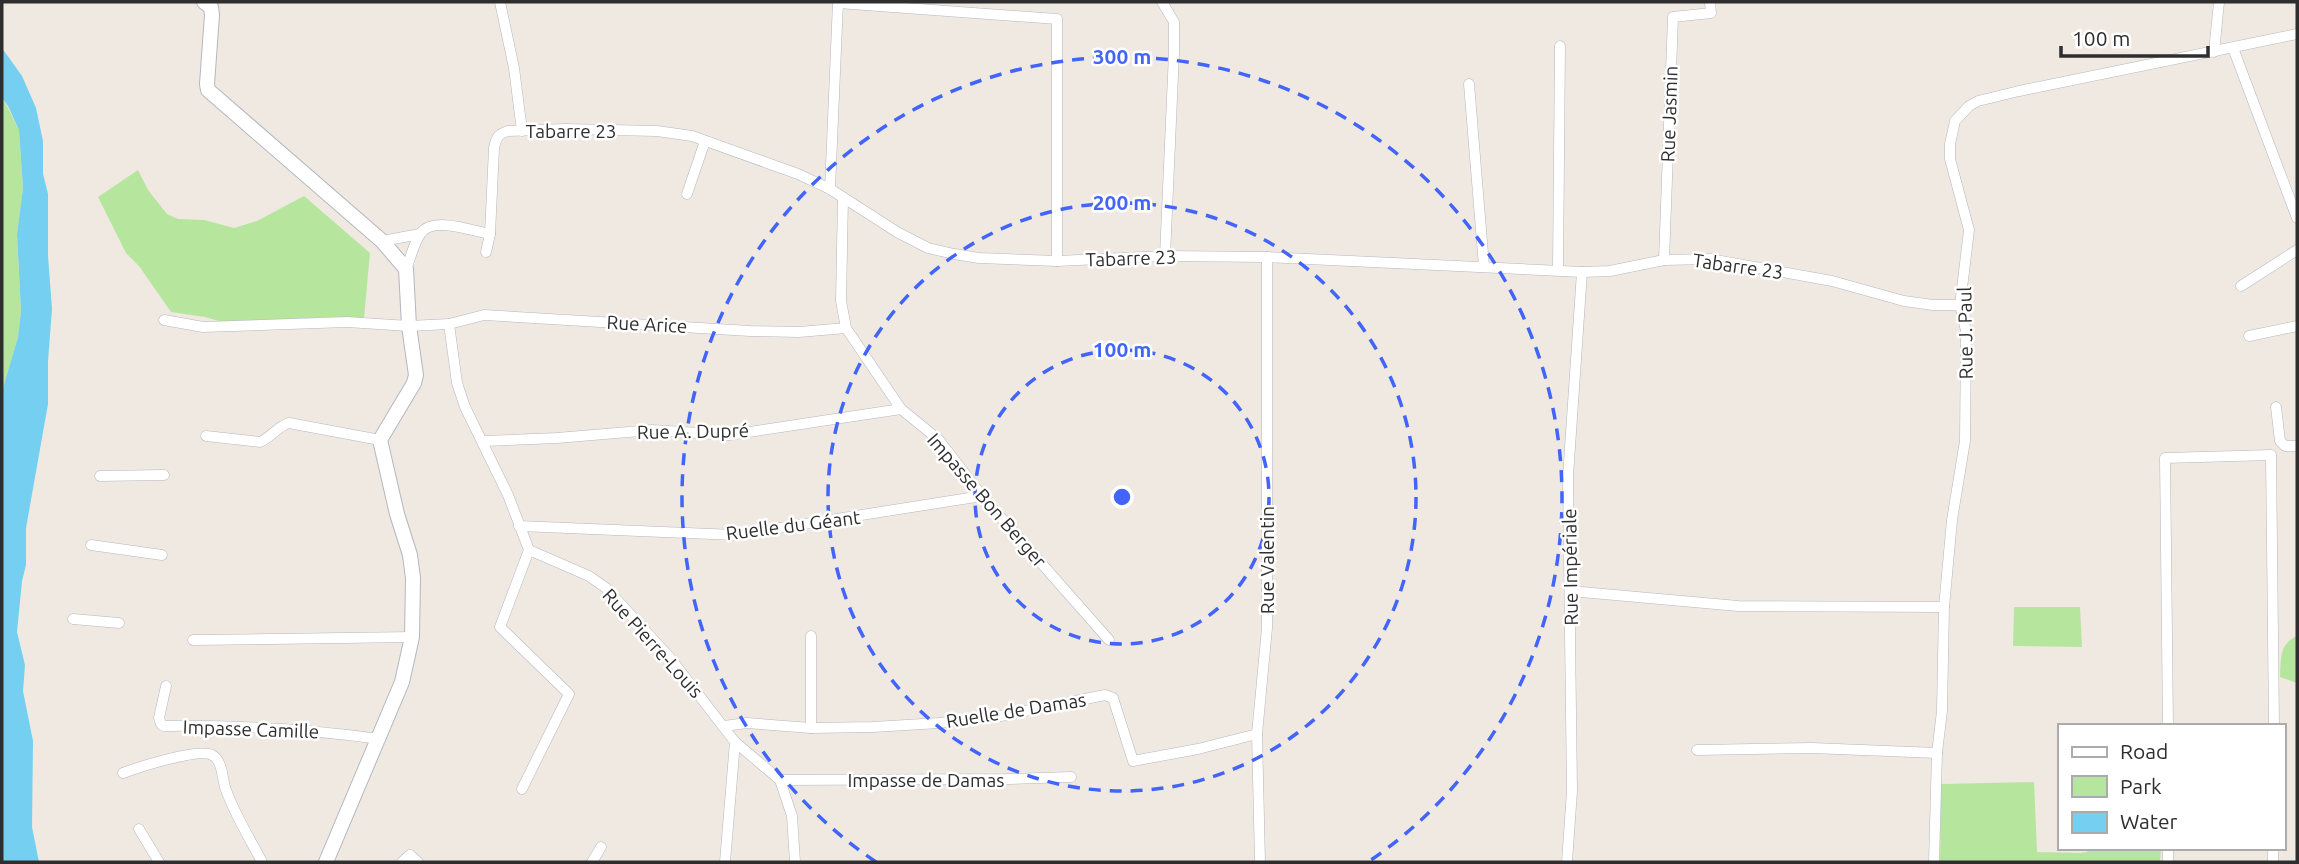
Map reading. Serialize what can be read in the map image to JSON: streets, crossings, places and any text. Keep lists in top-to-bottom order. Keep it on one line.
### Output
{"streets":{"street":["Rue Jasmin","Tabarre 23","Rue Arice","Rue J. Paul","Rue A. Dupré","Impasse Bon Berger","Ruelle du Géant","Rue Valentin","Rue Impériale","Rue Pierre-Louis","Ruelle de Damas","Impasse Camille","Impasse de Damas"]},"crossings":[["Rue Jasmin","Tabarre 23"],["Tabarre 23","Rue J. Paul"],["Tabarre 23","Impasse Bon Berger"],["Tabarre 23","Rue Valentin"],["Tabarre 23","Rue Impériale"],["Rue Arice","Impasse Bon Berger"],["Rue A. Dupré","Impasse Bon Berger"],["Impasse Bon Berger","Ruelle du Géant"],["Rue Valentin","Ruelle de Damas"],["Rue Pierre-Louis","Ruelle de Damas"],["Rue Pierre-Louis","Impasse de Damas"]],"legend":["Road","Park","Water"],"scale_bar":"100 m","rings":["300 m","200 m","100 m"]}
